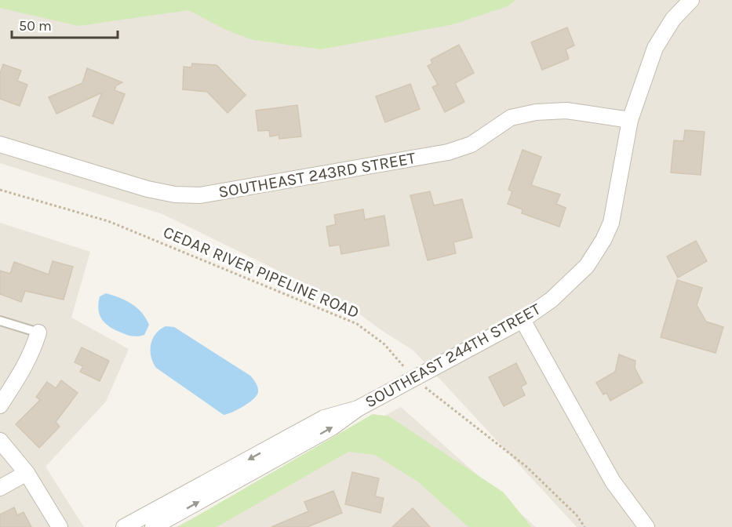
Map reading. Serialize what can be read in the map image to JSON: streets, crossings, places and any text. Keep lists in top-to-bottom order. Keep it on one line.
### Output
{"streets":{"street":["SOUTHEAST 243RD STREET","SOUTHEAST 244TH STREET"],"path":["CEDAR RIVER PIPELINE ROAD"]},"crossings":[["SOUTHEAST 243RD STREET","SOUTHEAST 244TH STREET"],["CEDAR RIVER PIPELINE ROAD","SOUTHEAST 244TH STREET"]],"scale_bar":"50 m"}
